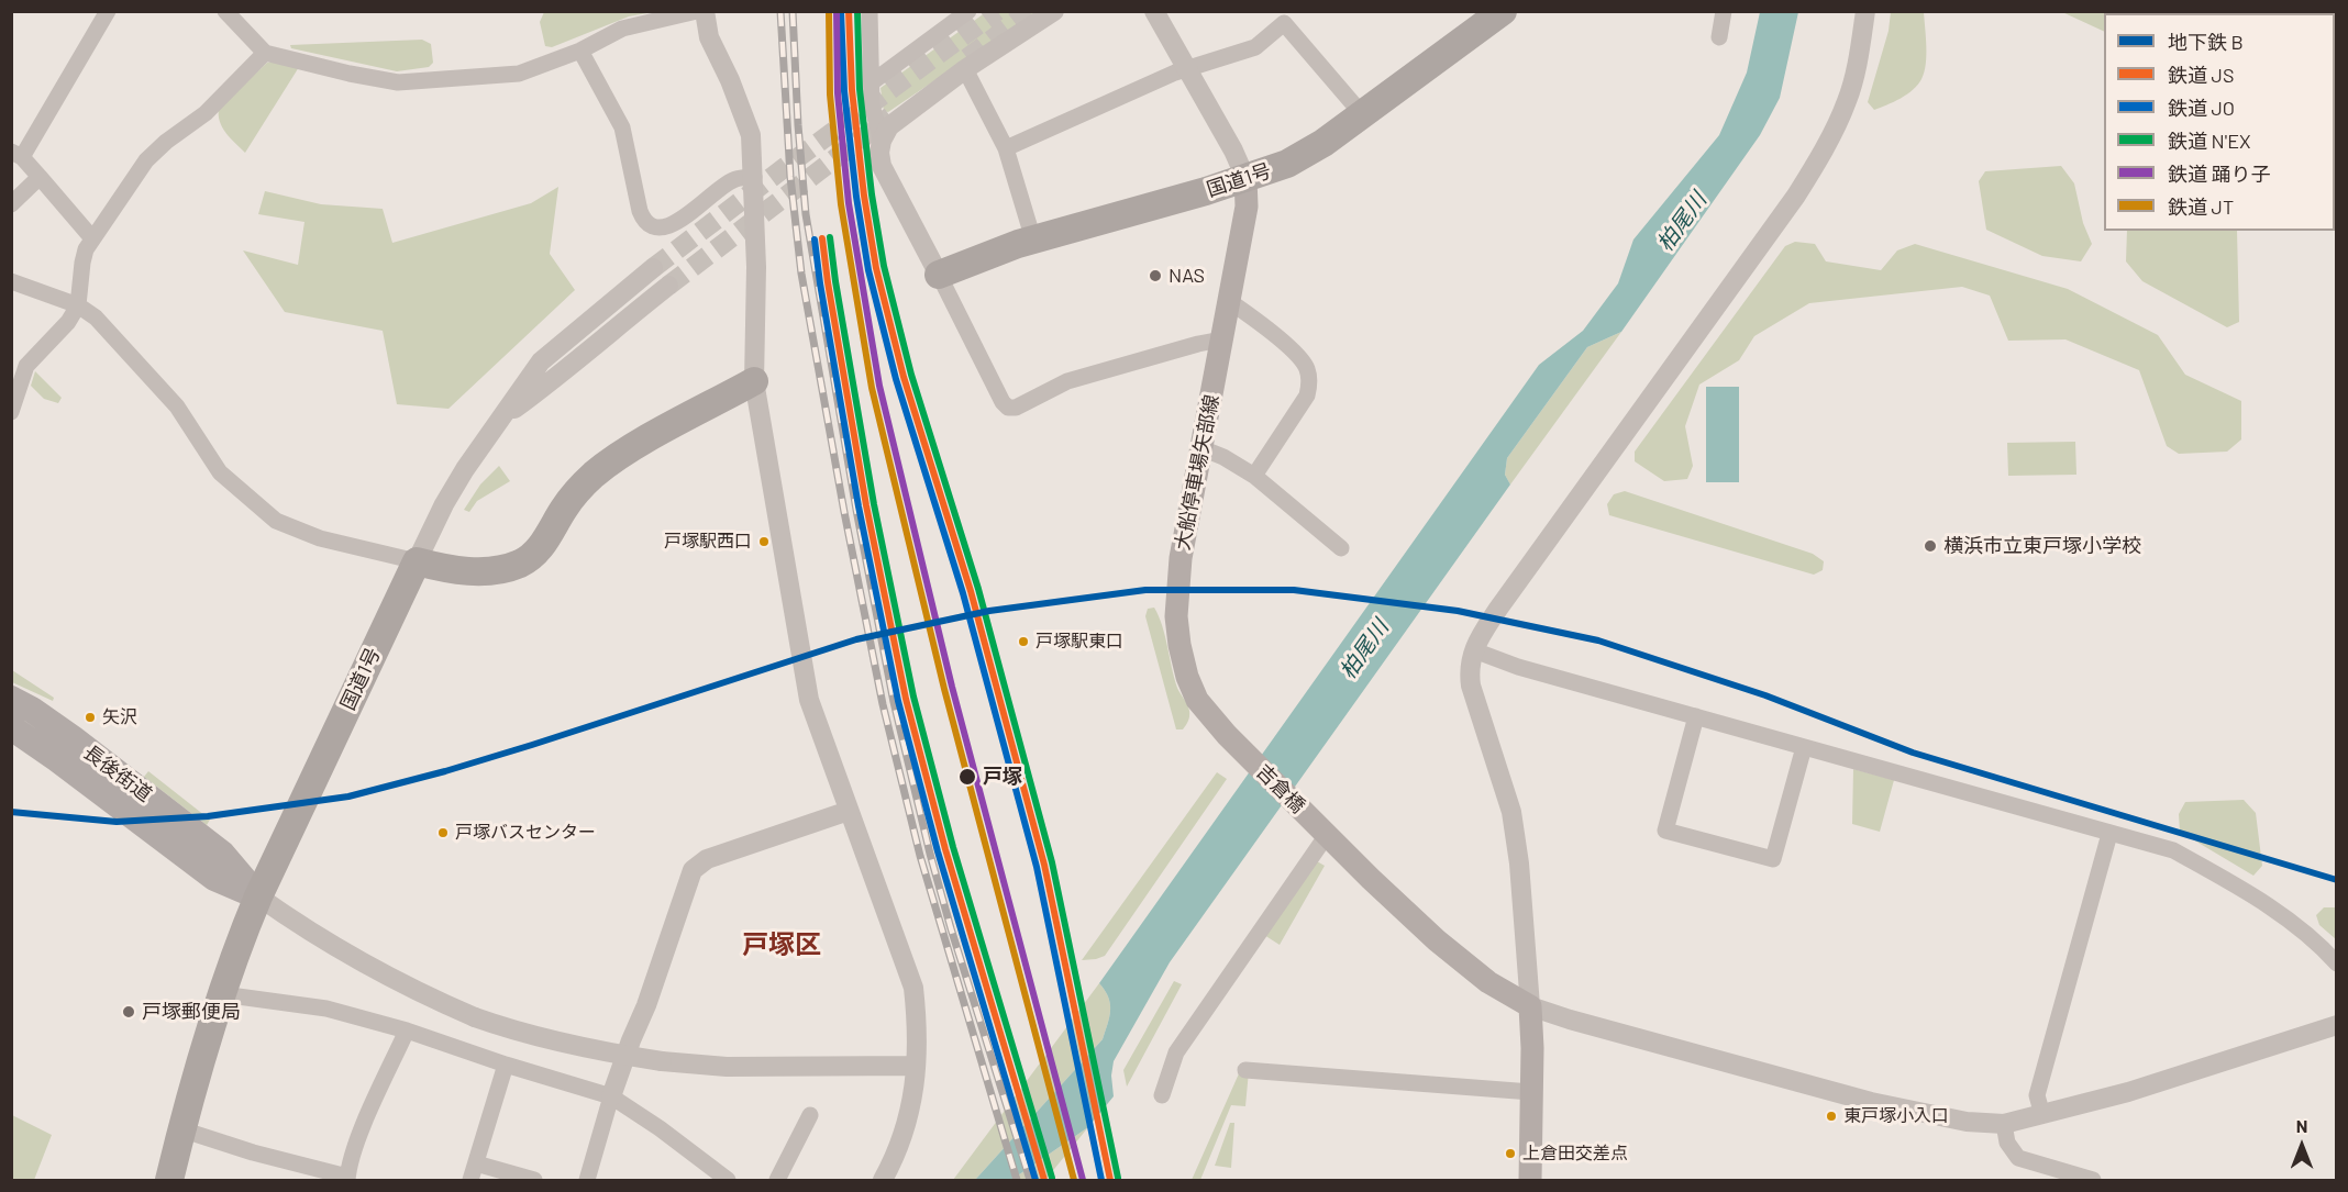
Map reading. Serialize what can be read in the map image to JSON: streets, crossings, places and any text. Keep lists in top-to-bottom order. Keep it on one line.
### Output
{"streets":{"highway":["国道1号"],"main road":["大船停車場矢部線","長後街道","吉倉橋"]},"crossings":[["国道1号","大船停車場矢部線"],["国道1号","長後街道"],["大船停車場矢部線","吉倉橋"]],"districts":["戸塚区"],"water":["柏尾川"],"places":["NAS","戸塚駅西口","横浜市立東戸塚小学校","戸塚駅東口","矢沢","戸塚","戸塚バスセンター","戸塚郵便局","東戸塚小入口","上倉田交差点"],"lines":["rail line JS","rail line JO","rail line N'EX","rail line 踊り子","rail line JT","metro line B"],"legend":["地下鉄 B","鉄道 JS","鉄道 JO","鉄道 N'EX","鉄道 踊り子","鉄道 JT"],"north":"top"}
